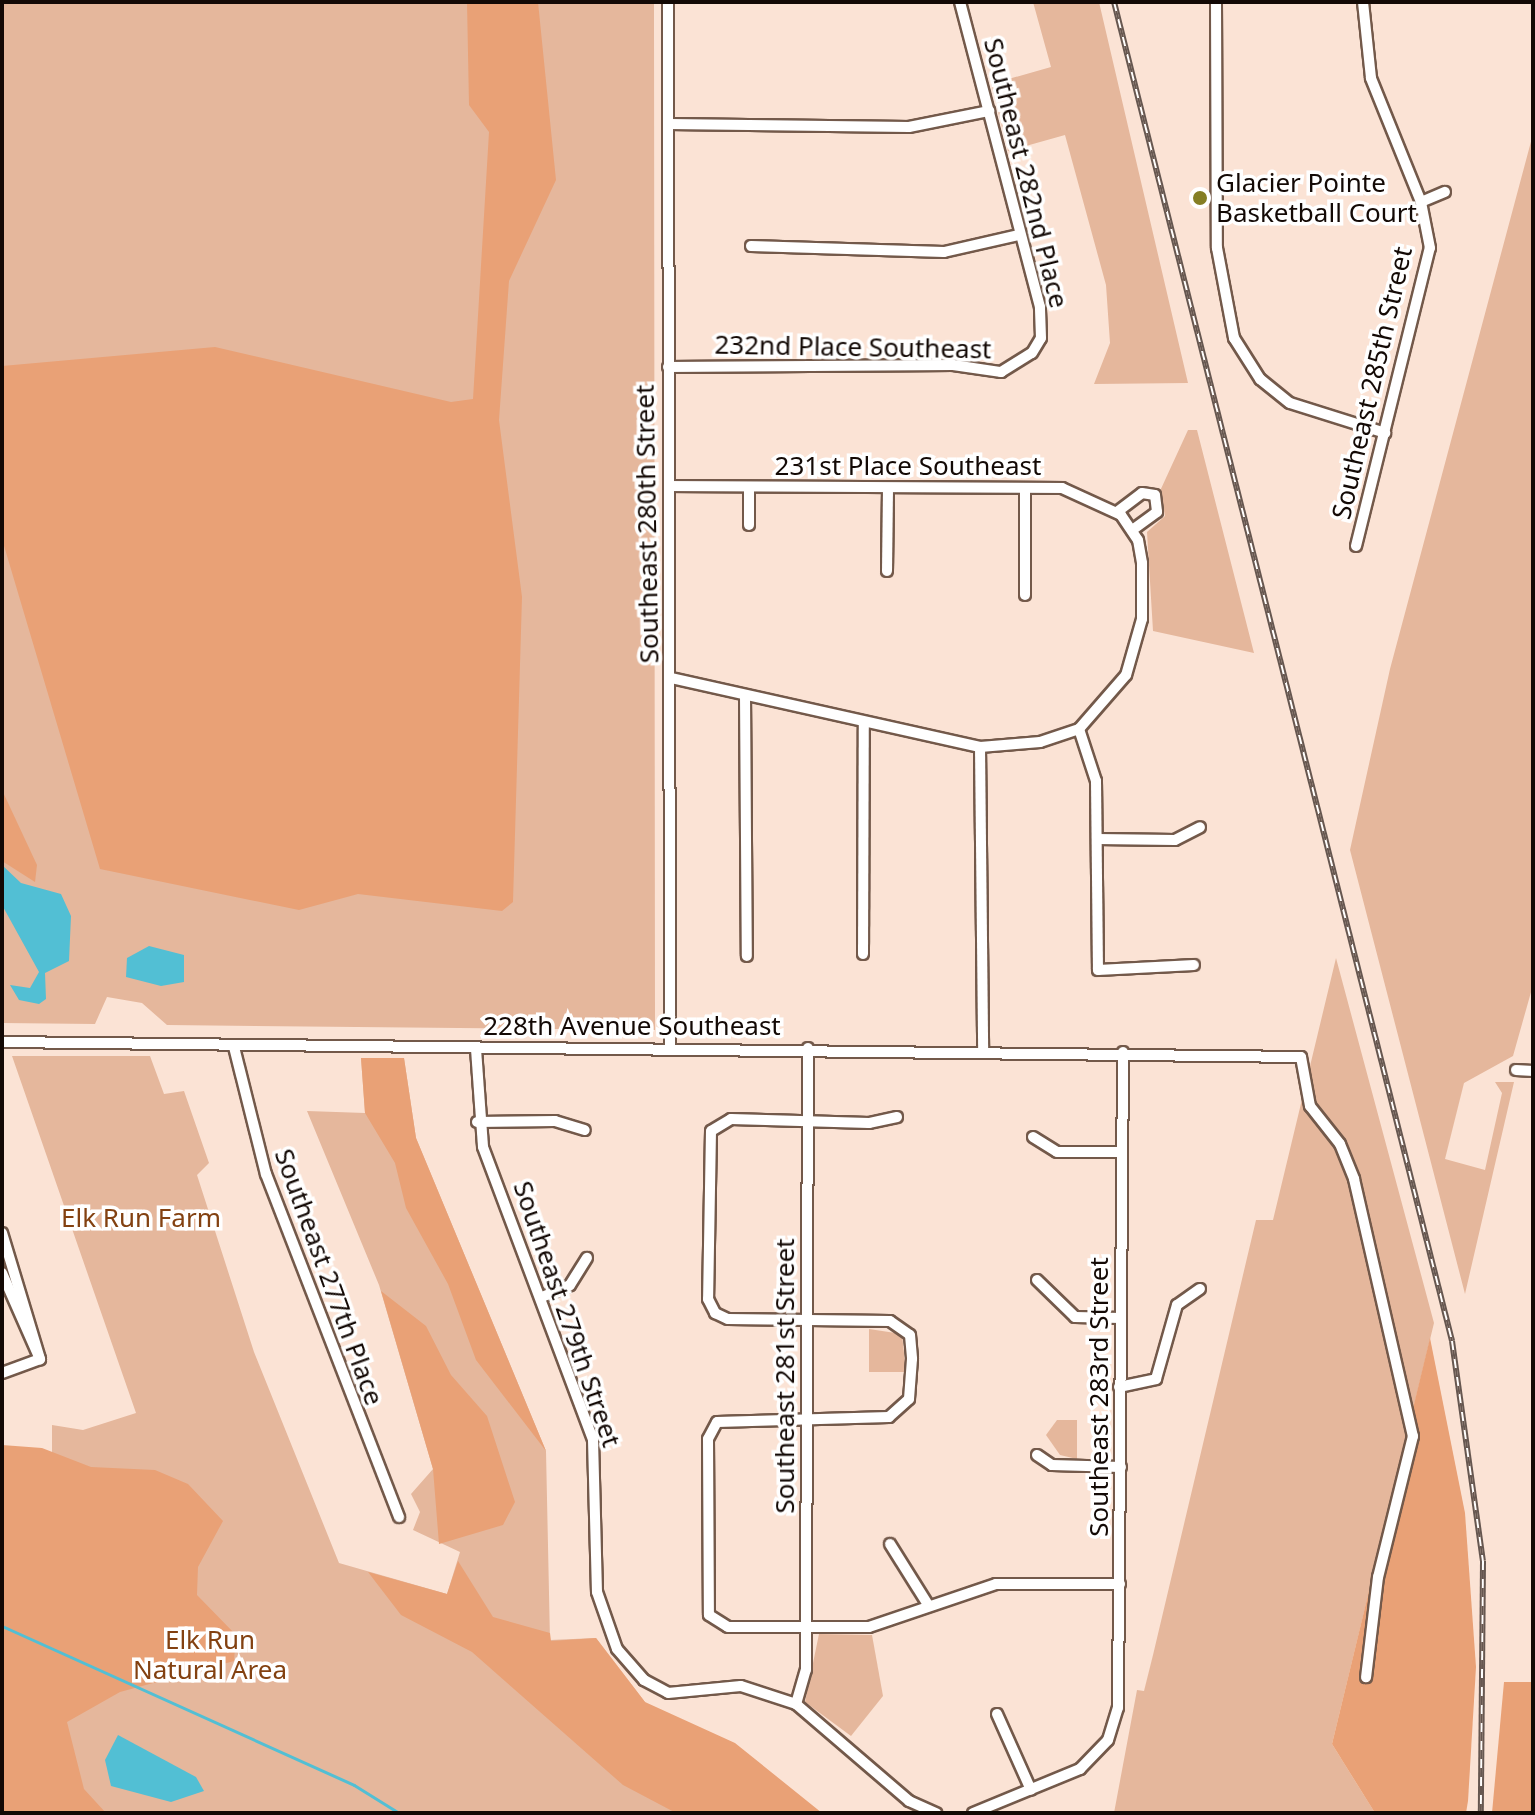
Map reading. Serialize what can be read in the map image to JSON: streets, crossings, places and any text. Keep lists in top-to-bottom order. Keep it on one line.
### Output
{"streets":{"street":["Southeast 282nd Place","232nd Place Southeast","Southeast 285th Street","231st Place Southeast","Southeast 280th Street","228th Avenue Southeast","Southeast 277th Place","Southeast 279th Street","Southeast 281st Street","Southeast 283rd Street"]},"crossings":[["Southeast 282nd Place","232nd Place Southeast"],["232nd Place Southeast","Southeast 280th Street"],["231st Place Southeast","Southeast 280th Street"],["Southeast 280th Street","228th Avenue Southeast"],["228th Avenue Southeast","Southeast 277th Place"],["228th Avenue Southeast","Southeast 279th Street"],["228th Avenue Southeast","Southeast 281st Street"],["228th Avenue Southeast","Southeast 283rd Street"],["Southeast 279th Street","Southeast 281st Street"]],"parks":["Elk Run Farm","Elk Run Natural Area"],"places":["Glacier Pointe Basketball Court"]}
